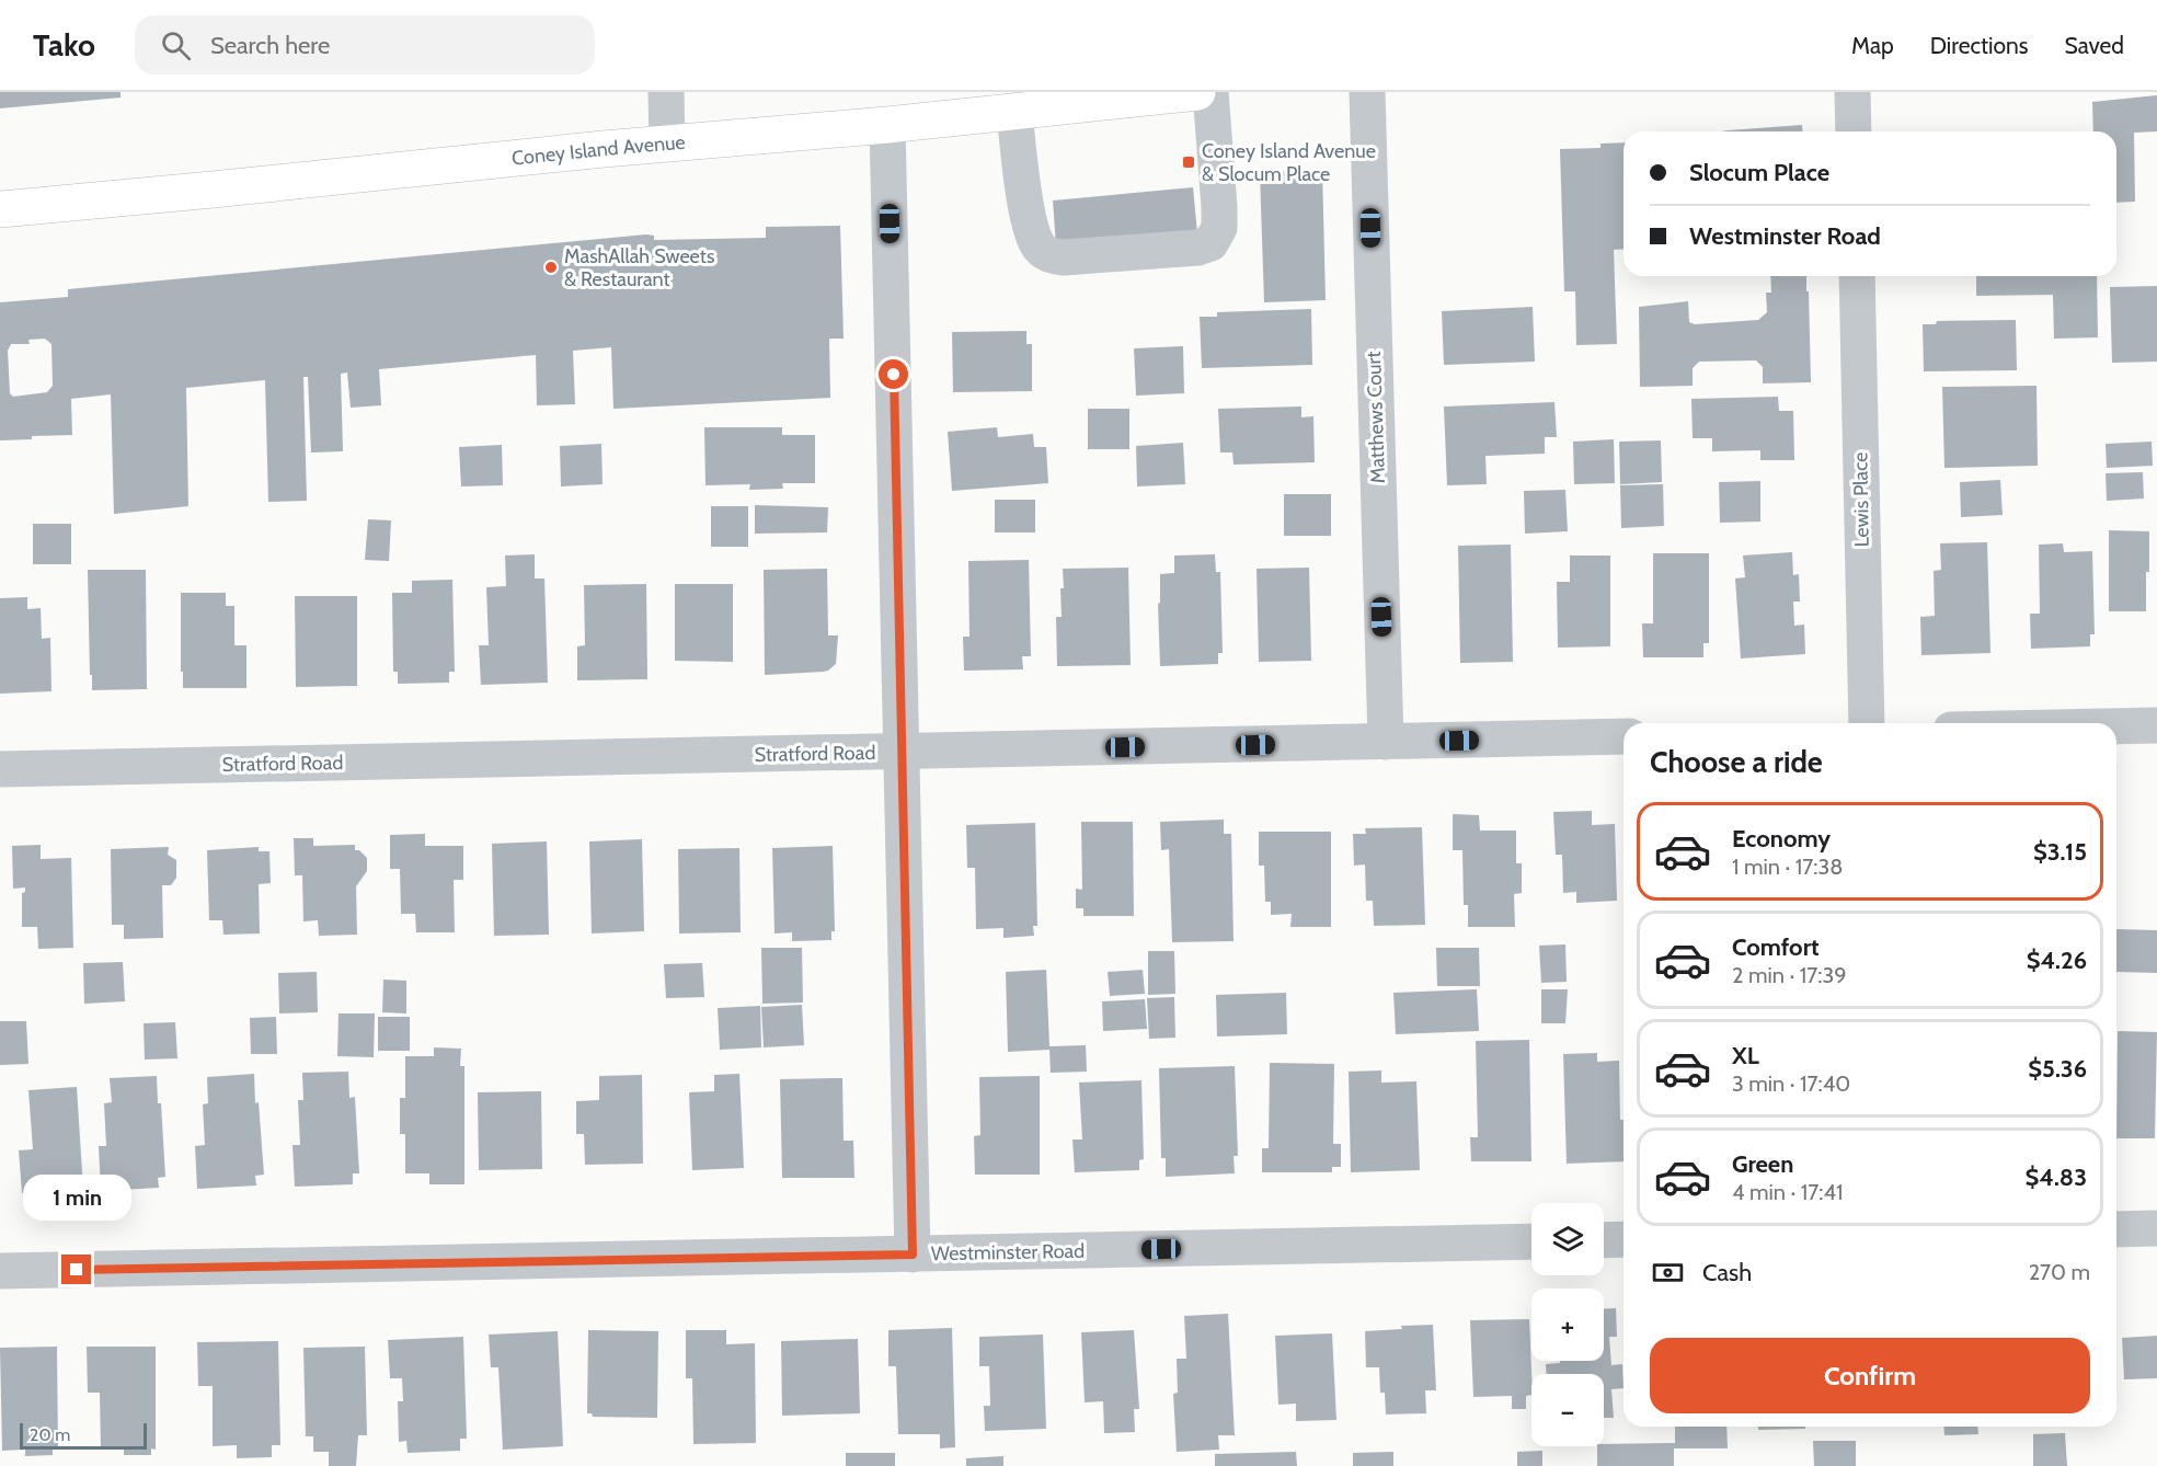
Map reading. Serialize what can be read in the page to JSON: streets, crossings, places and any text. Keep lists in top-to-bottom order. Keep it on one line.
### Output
{"streets":{"main road":["Coney Island Avenue"],"street":["Matthews Court","Lewis Place","Stratford Road","Westminster Road"]},"crossings":[["Matthews Court","Stratford Road"]],"places":{"transit":["Coney Island Avenue & Slocum Place"],"other":["MashAllah Sweets & Restaurant"]},"scale_bar":"20 m","page":{"header":"Tako","search":"Search here","nav":["Map","Directions","Saved"],"banner":["Slocum Place","Westminster Road"],"heading":"Choose a ride","list":[{"name":"Economy","note":"1 min · 17:38","value":"$3.15"},{"name":"Comfort","note":"2 min · 17:39","value":"$4.26"},{"name":"XL","note":"3 min · 17:40","value":"$5.36"},{"name":"Green","note":"4 min · 17:41","value":"$4.83"}],"bubble":"1 min","map_buttons":["+","−"],"pay":["Cash","270 m"],"buttons":"Confirm","scale":"20 m"}}
